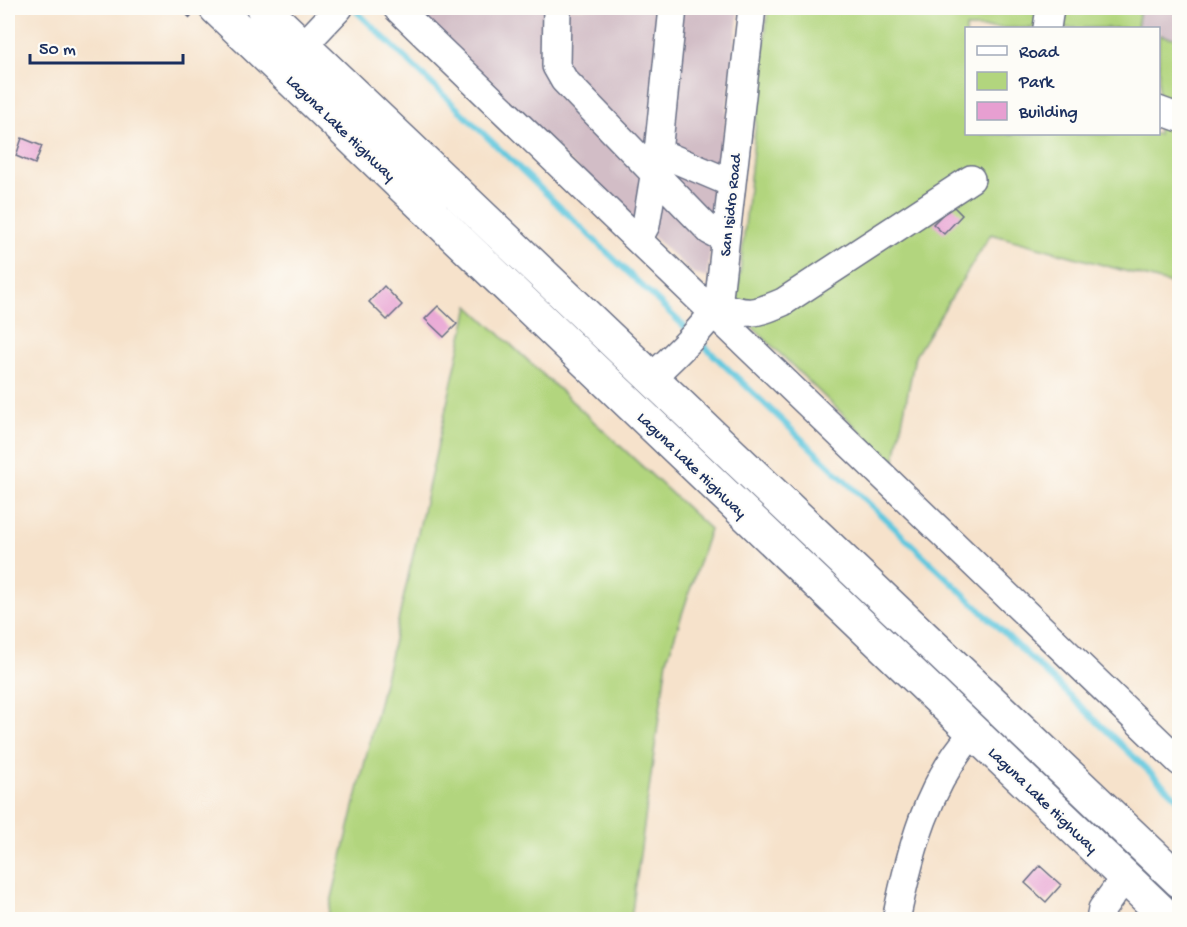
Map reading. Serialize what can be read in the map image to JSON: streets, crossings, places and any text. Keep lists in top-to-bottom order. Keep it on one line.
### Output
{"streets":{"main road":["Laguna Lake Highway"],"street":["San Isidro Road"]},"legend":["Road","Park","Building"],"scale_bar":"50 m"}
